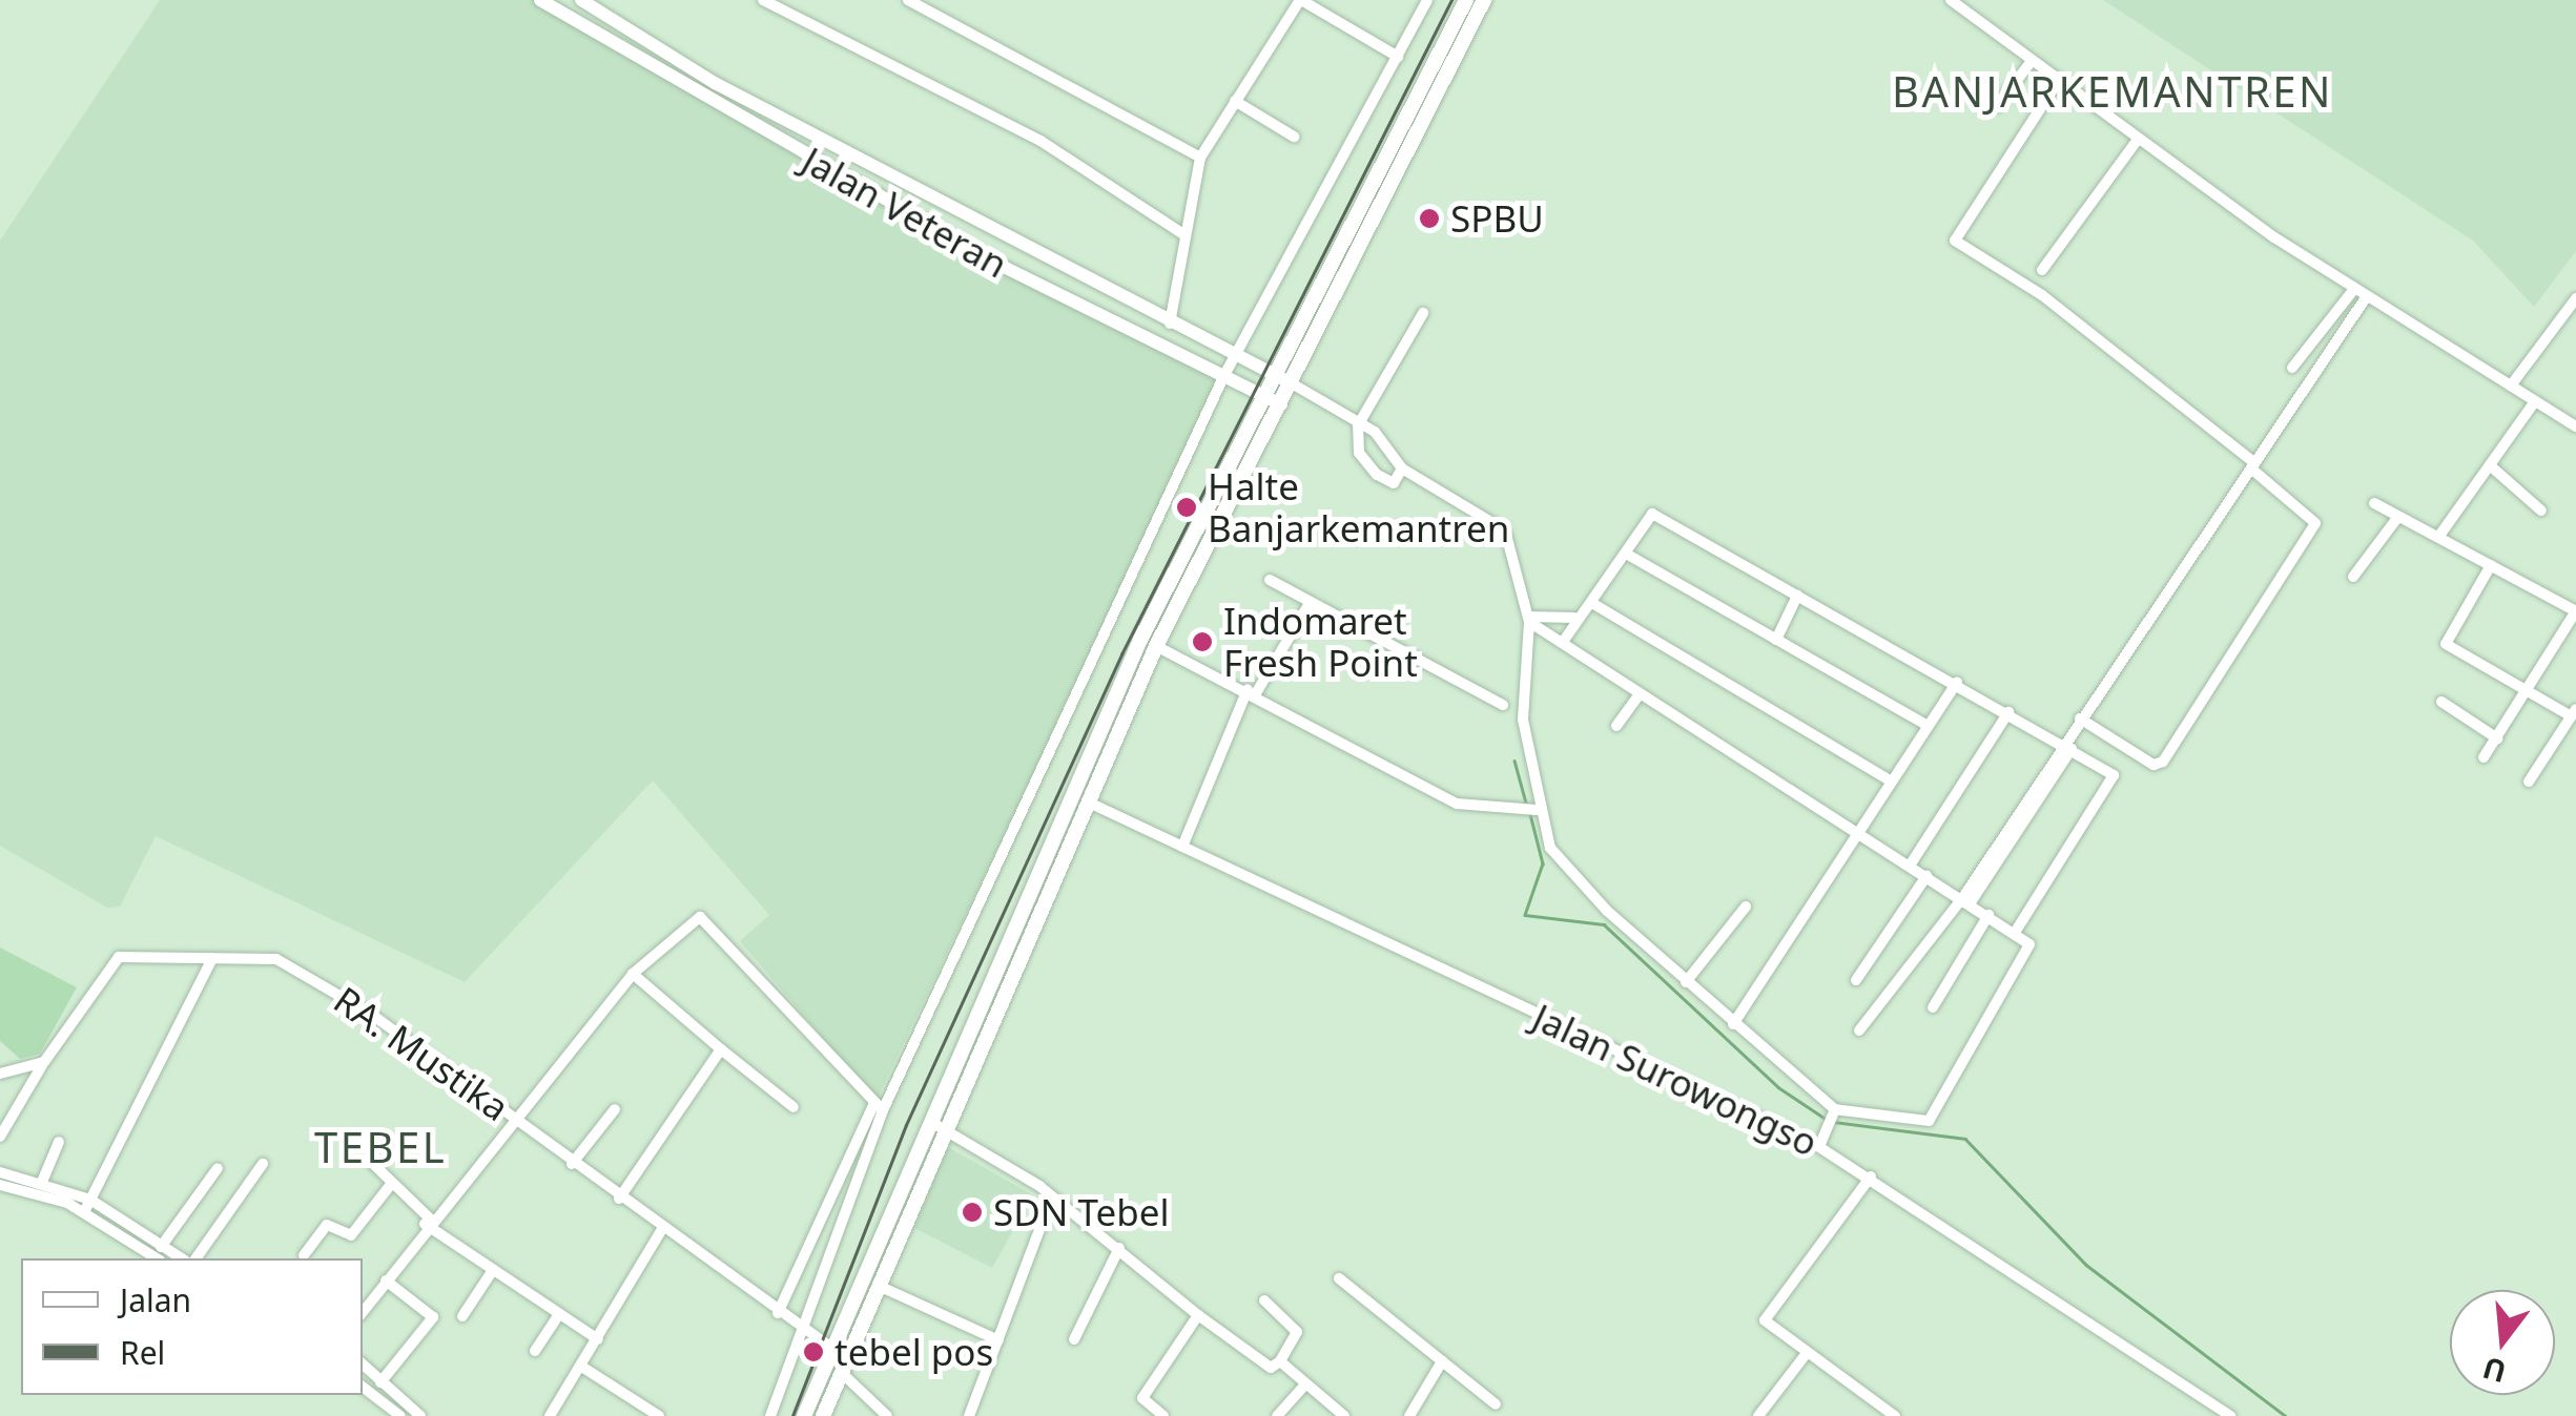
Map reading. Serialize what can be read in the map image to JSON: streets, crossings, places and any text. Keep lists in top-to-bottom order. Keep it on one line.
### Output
{"streets":{"main road":["Jalan Veteran"],"street":["RA. Mustika","Jalan Surowongso"]},"districts":["BANJARKEMANTREN","TEBEL"],"places":["SPBU","Halte Banjarkemantren","Indomaret Fresh Point","SDN Tebel","tebel pos"],"legend":["Jalan","Rel"],"north":"bottom"}
